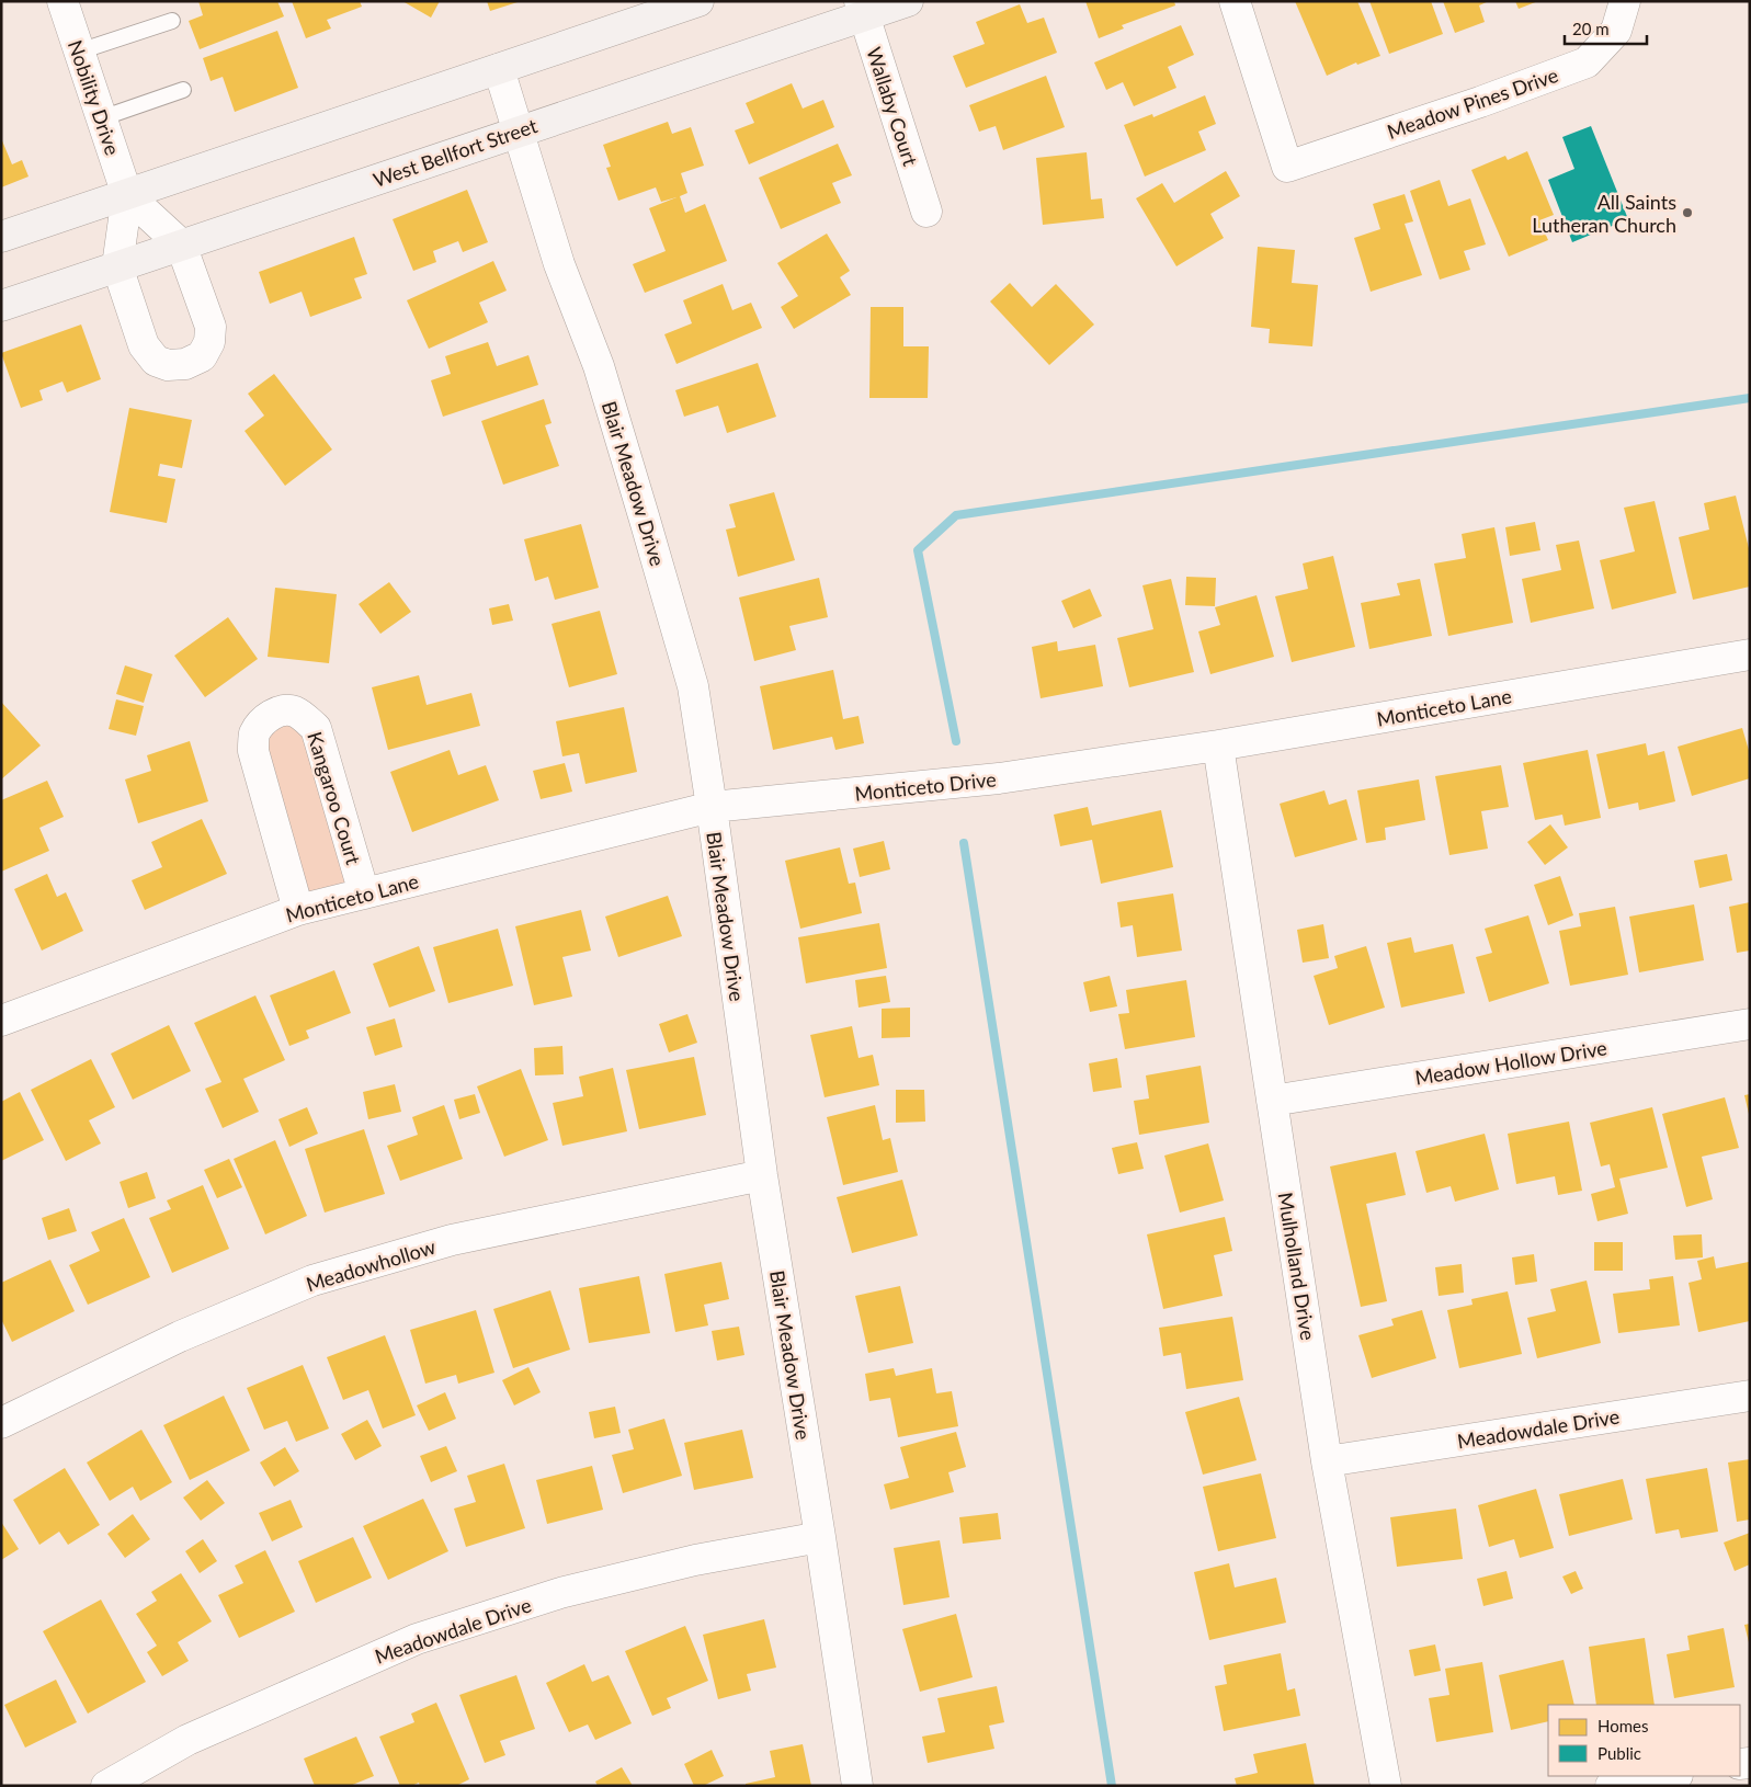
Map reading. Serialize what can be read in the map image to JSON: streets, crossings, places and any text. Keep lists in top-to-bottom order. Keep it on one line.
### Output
{"streets":{"main road":["West Bellfort Street"],"street":["Nobility Drive","Meadow Pines Drive","Wallaby Court","Blair Meadow Drive","Monticeto Lane","Monticeto Drive","Kangaroo Court","Meadow Hollow Drive","Meadowhollow","Mulholland Drive","Meadowdale Drive"]},"crossings":[["Nobility Drive","West Bellfort Street"],["Wallaby Court","West Bellfort Street"],["West Bellfort Street","Blair Meadow Drive"],["Blair Meadow Drive","Monticeto Lane"],["Blair Meadow Drive","Monticeto Drive"],["Blair Meadow Drive","Meadowhollow"],["Blair Meadow Drive","Meadowdale Drive"],["Monticeto Lane","Monticeto Drive"],["Monticeto Lane","Kangaroo Court"],["Monticeto Lane","Mulholland Drive"],["Meadow Hollow Drive","Mulholland Drive"],["Mulholland Drive","Meadowdale Drive"]],"places":["All Saints Lutheran Church"],"legend":["Homes","Public"],"scale_bar":"20 m"}
